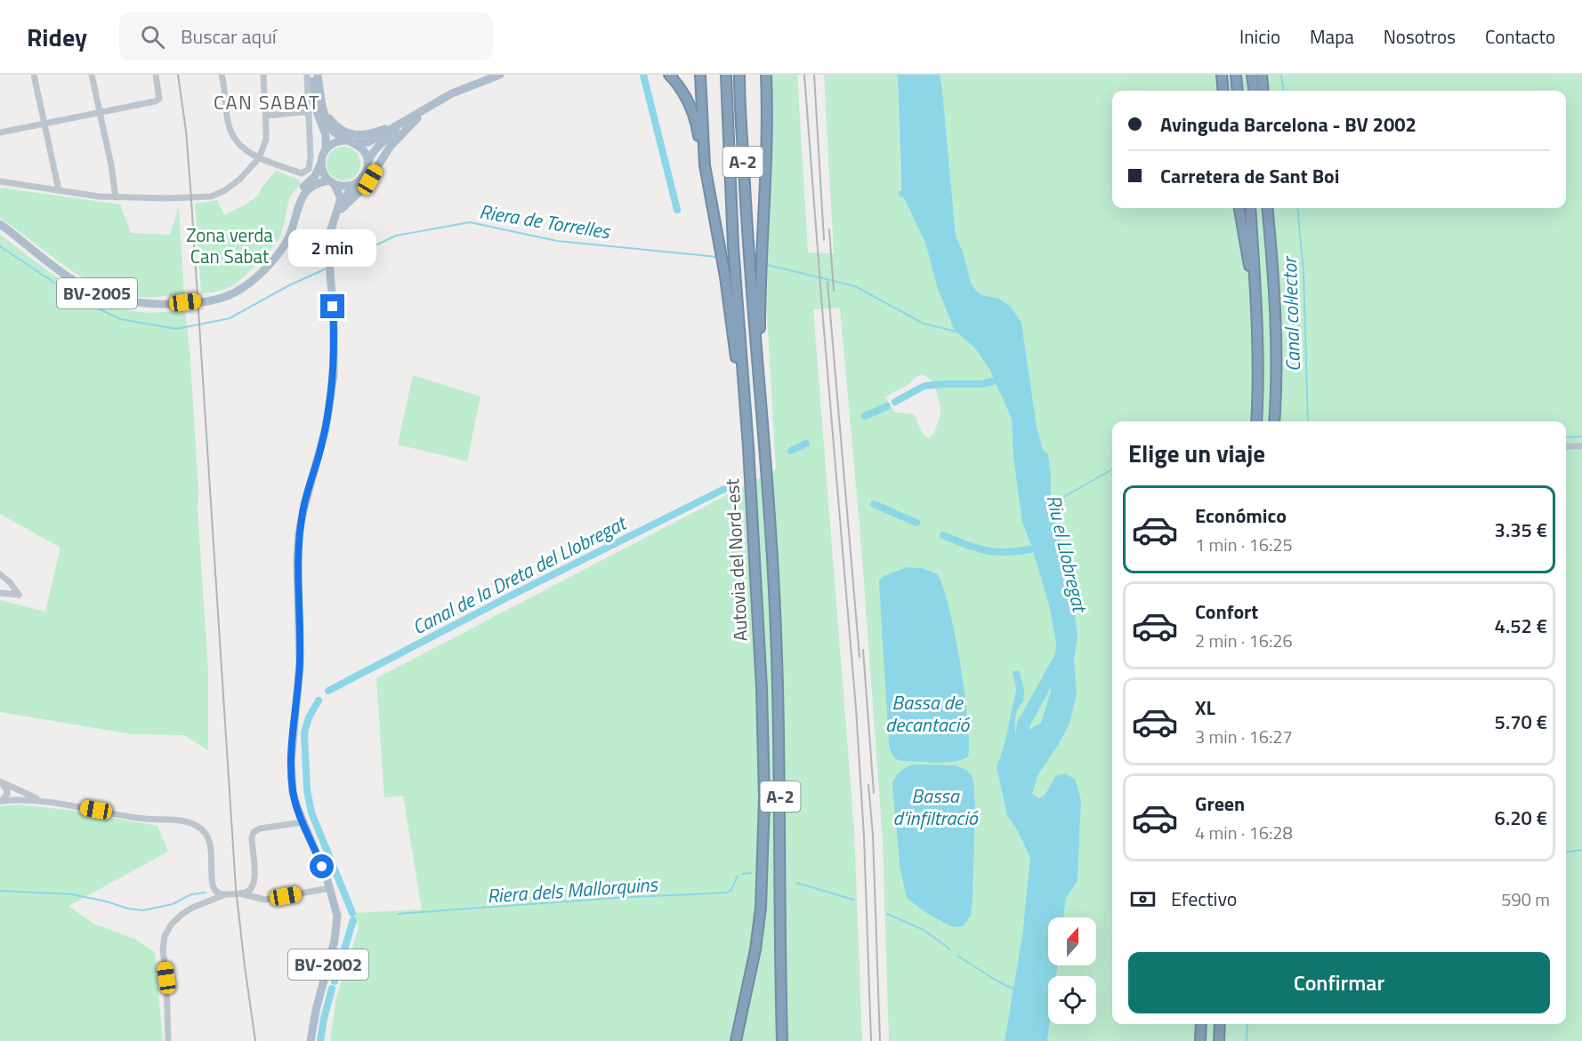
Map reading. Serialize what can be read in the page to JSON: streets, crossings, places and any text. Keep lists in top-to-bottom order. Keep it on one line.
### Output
{"streets":{"highway":["A-2","Autovia del Nord-est"],"main road":["BV-2005","BV-2002"]},"crossings":[["A-2","Autovia del Nord-est"],["BV-2005","BV-2002"]],"districts":["CAN SABAT"],"water":["Riera de Torrelles","Canal col·lector","Riu el Llobregat","Canal de la Dreta del Llobregat","Bassa de decantació","Bassa d'infiltració","Riera dels Mallorquins"],"parks":["Zona verda Can Sabat"],"north":"top","page":{"header":"Ridey","search":"Buscar aquí","nav":["Inicio","Mapa","Nosotros","Contacto"],"banner":["Avinguda Barcelona - BV 2002","Carretera de Sant Boi"],"bubble":"2 min","heading":"Elige un viaje","list":[{"name":"Económico","note":"1 min · 16:25","value":"3.35 €"},{"name":"Confort","note":"2 min · 16:26","value":"4.52 €"},{"name":"XL","note":"3 min · 16:27","value":"5.70 €"},{"name":"Green","note":"4 min · 16:28","value":"6.20 €"}],"pay":["Efectivo","590 m"],"buttons":"Confirmar"}}
